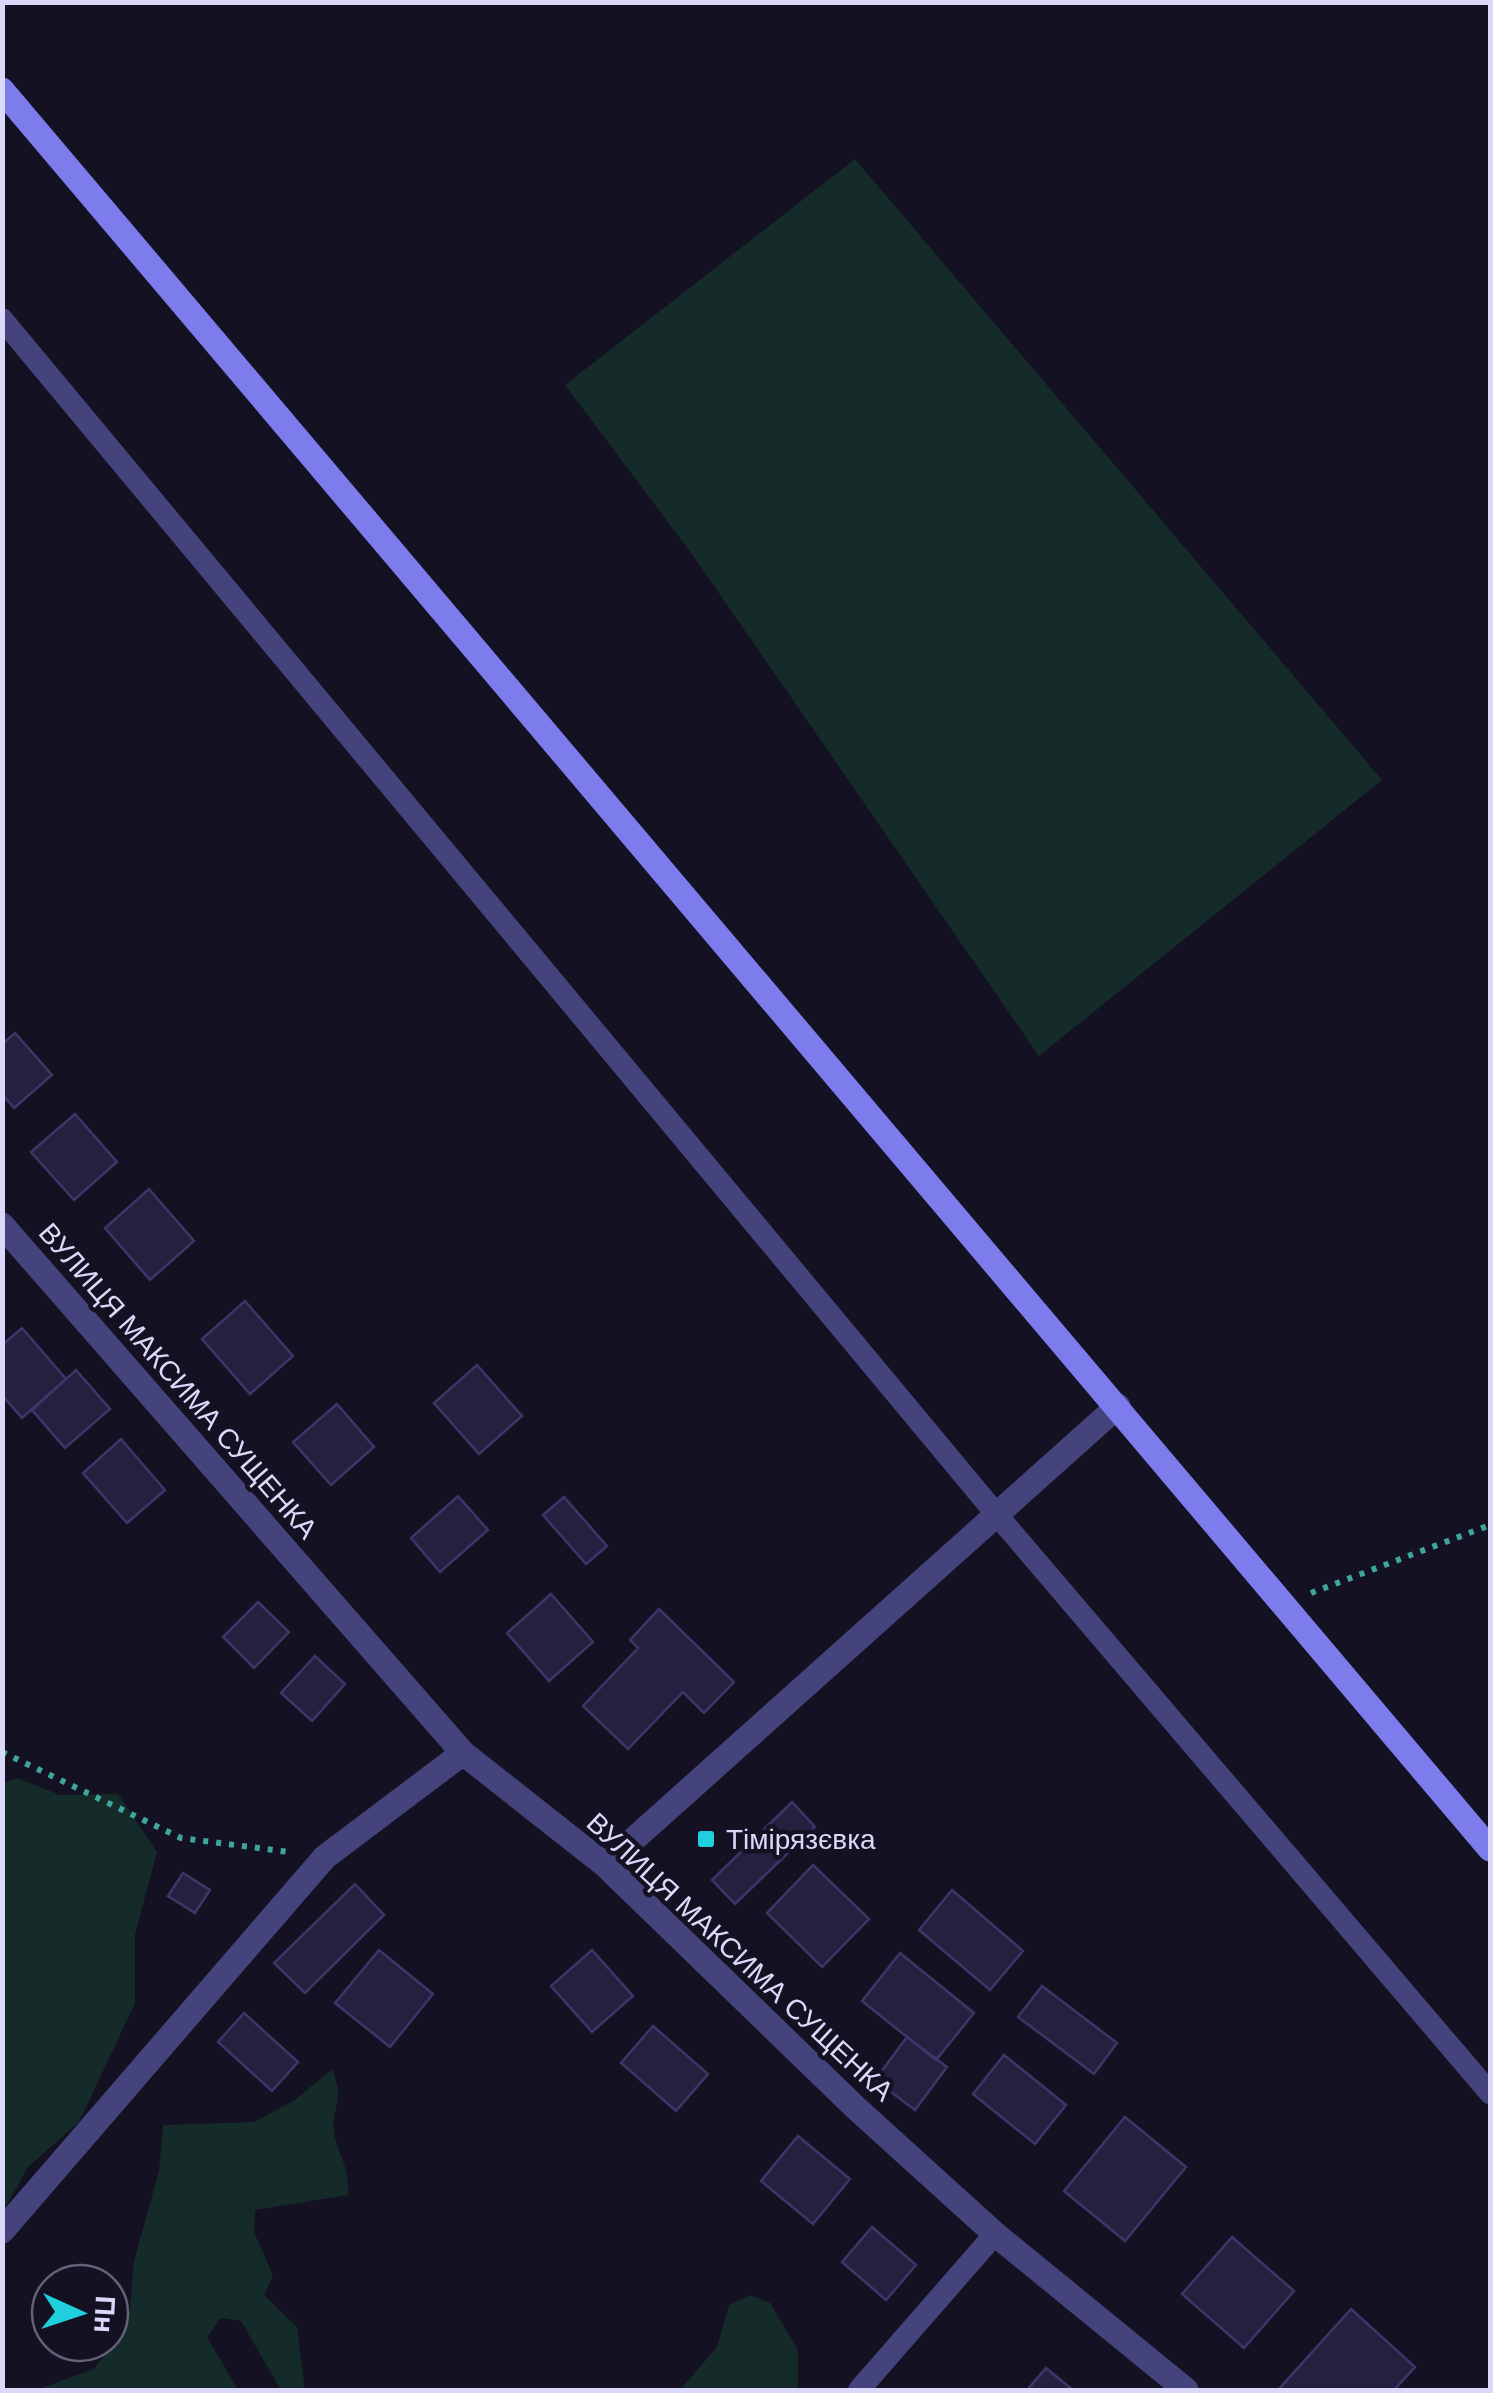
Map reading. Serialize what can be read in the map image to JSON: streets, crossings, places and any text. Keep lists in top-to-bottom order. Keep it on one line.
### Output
{"streets":{"street":["ВУЛИЦЯ МАКСИМА СУЩЕНКА"]},"places":{"transit":["Тімірязєвка"]},"north":"right"}
